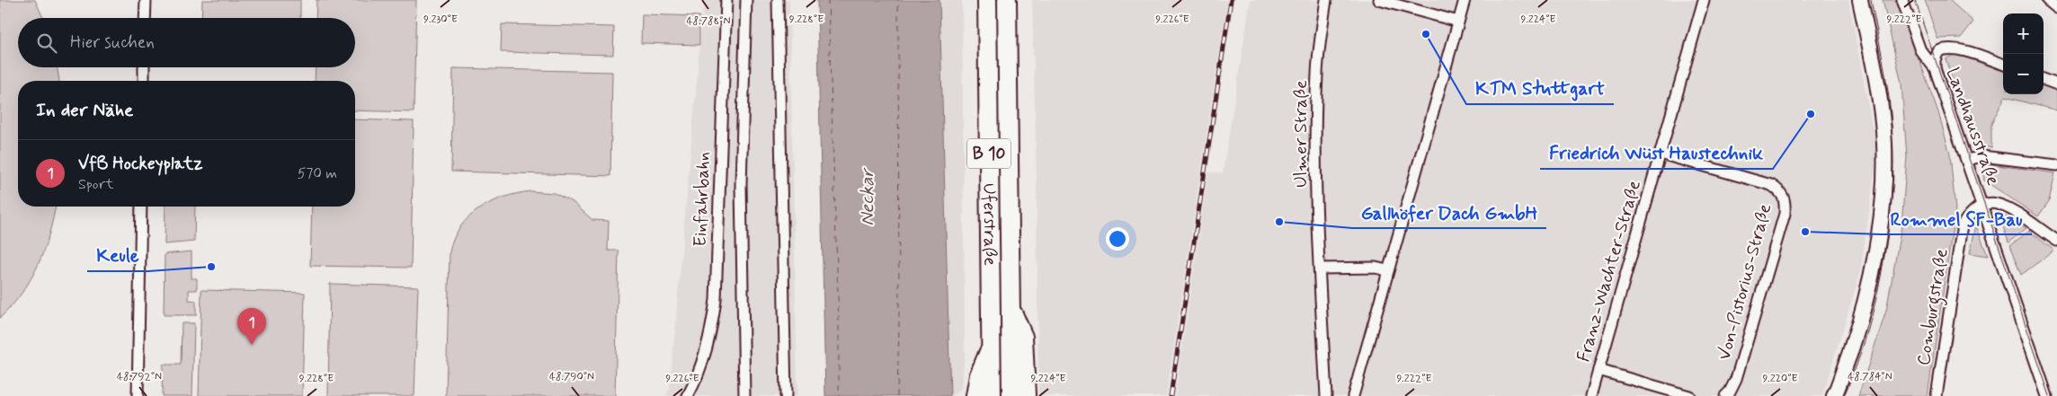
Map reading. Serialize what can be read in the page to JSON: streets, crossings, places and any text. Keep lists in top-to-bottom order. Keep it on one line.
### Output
{"streets":{"highway":["B 10","Uferstraße"],"street":["Landhausstraße","Ulmer Straße","Einfahrbahn","Franz-Wachter-Straße","Von-Pistorius-Straße","Comburgstraße"]},"crossings":[["Landhausstraße","Comburgstraße"],["B 10","Uferstraße"],["Franz-Wachter-Straße","Von-Pistorius-Straße"]],"water":["Neckar"],"places":["KTM Stuttgart","Friedrich Wüst Haustechnik","Gallhöfer Dach GmbH","Rommel SF-Bau","Keule"],"page":{"map_buttons":["+","−"],"search":"Hier suchen","heading":"In der Nähe","list":[{"mark":"1","name":"VfB Hockeyplatz","note":"Sport","value":"570 m"}],"pins":"1"},"coordinates":["9.228°E","9.226°E","9.230°E","9.224°E","9.222°E","48.788°N","48.792°N","48.790°N","48.784°N","9.220°E"]}
